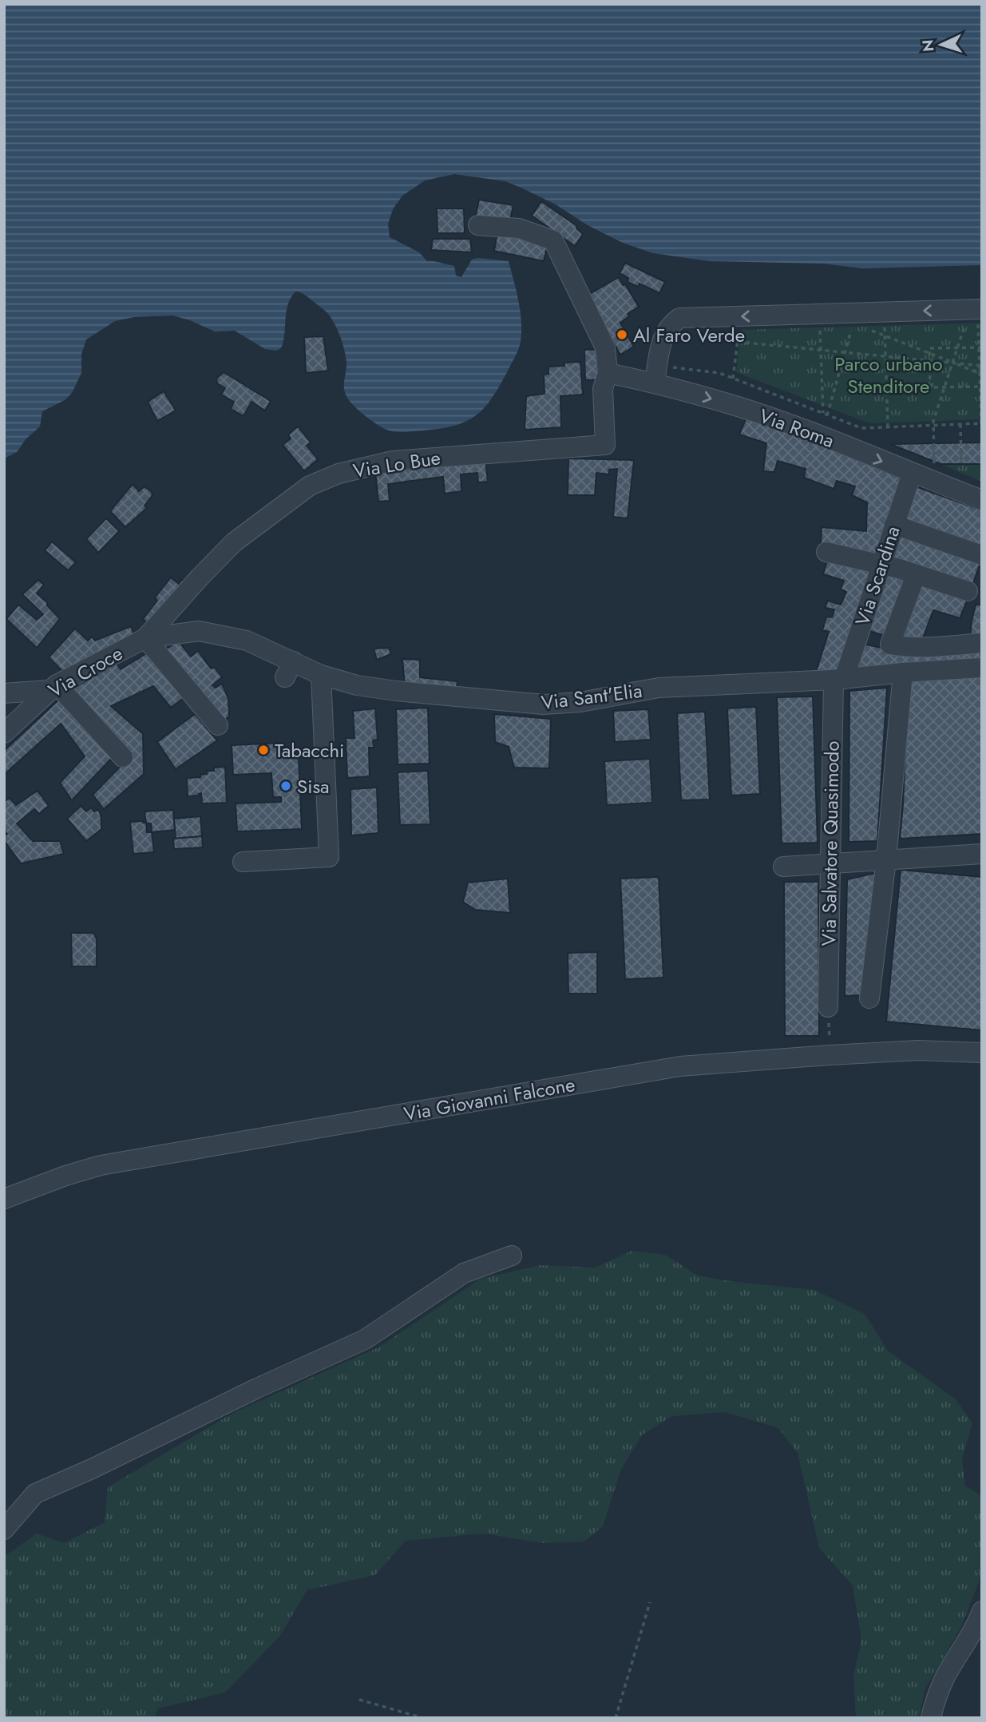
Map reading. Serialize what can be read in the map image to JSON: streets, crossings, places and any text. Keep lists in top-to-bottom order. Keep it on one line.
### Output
{"streets":{"street":["Via Roma","Via Lo Bue","Via Scardina","Via Croce","Via Sant'Elia","Via Salvatore Quasimodo","Via Giovanni Falcone"]},"crossings":[["Via Roma","Via Lo Bue"],["Via Roma","Via Scardina"],["Via Lo Bue","Via Croce"],["Via Lo Bue","Via Sant'Elia"],["Via Scardina","Via Sant'Elia"],["Via Scardina","Via Salvatore Quasimodo"],["Via Croce","Via Sant'Elia"],["Via Sant'Elia","Via Salvatore Quasimodo"]],"parks":["Parco urbano Stenditore"],"places":["Al Faro Verde","Tabacchi","Sisa"],"north":"left"}
